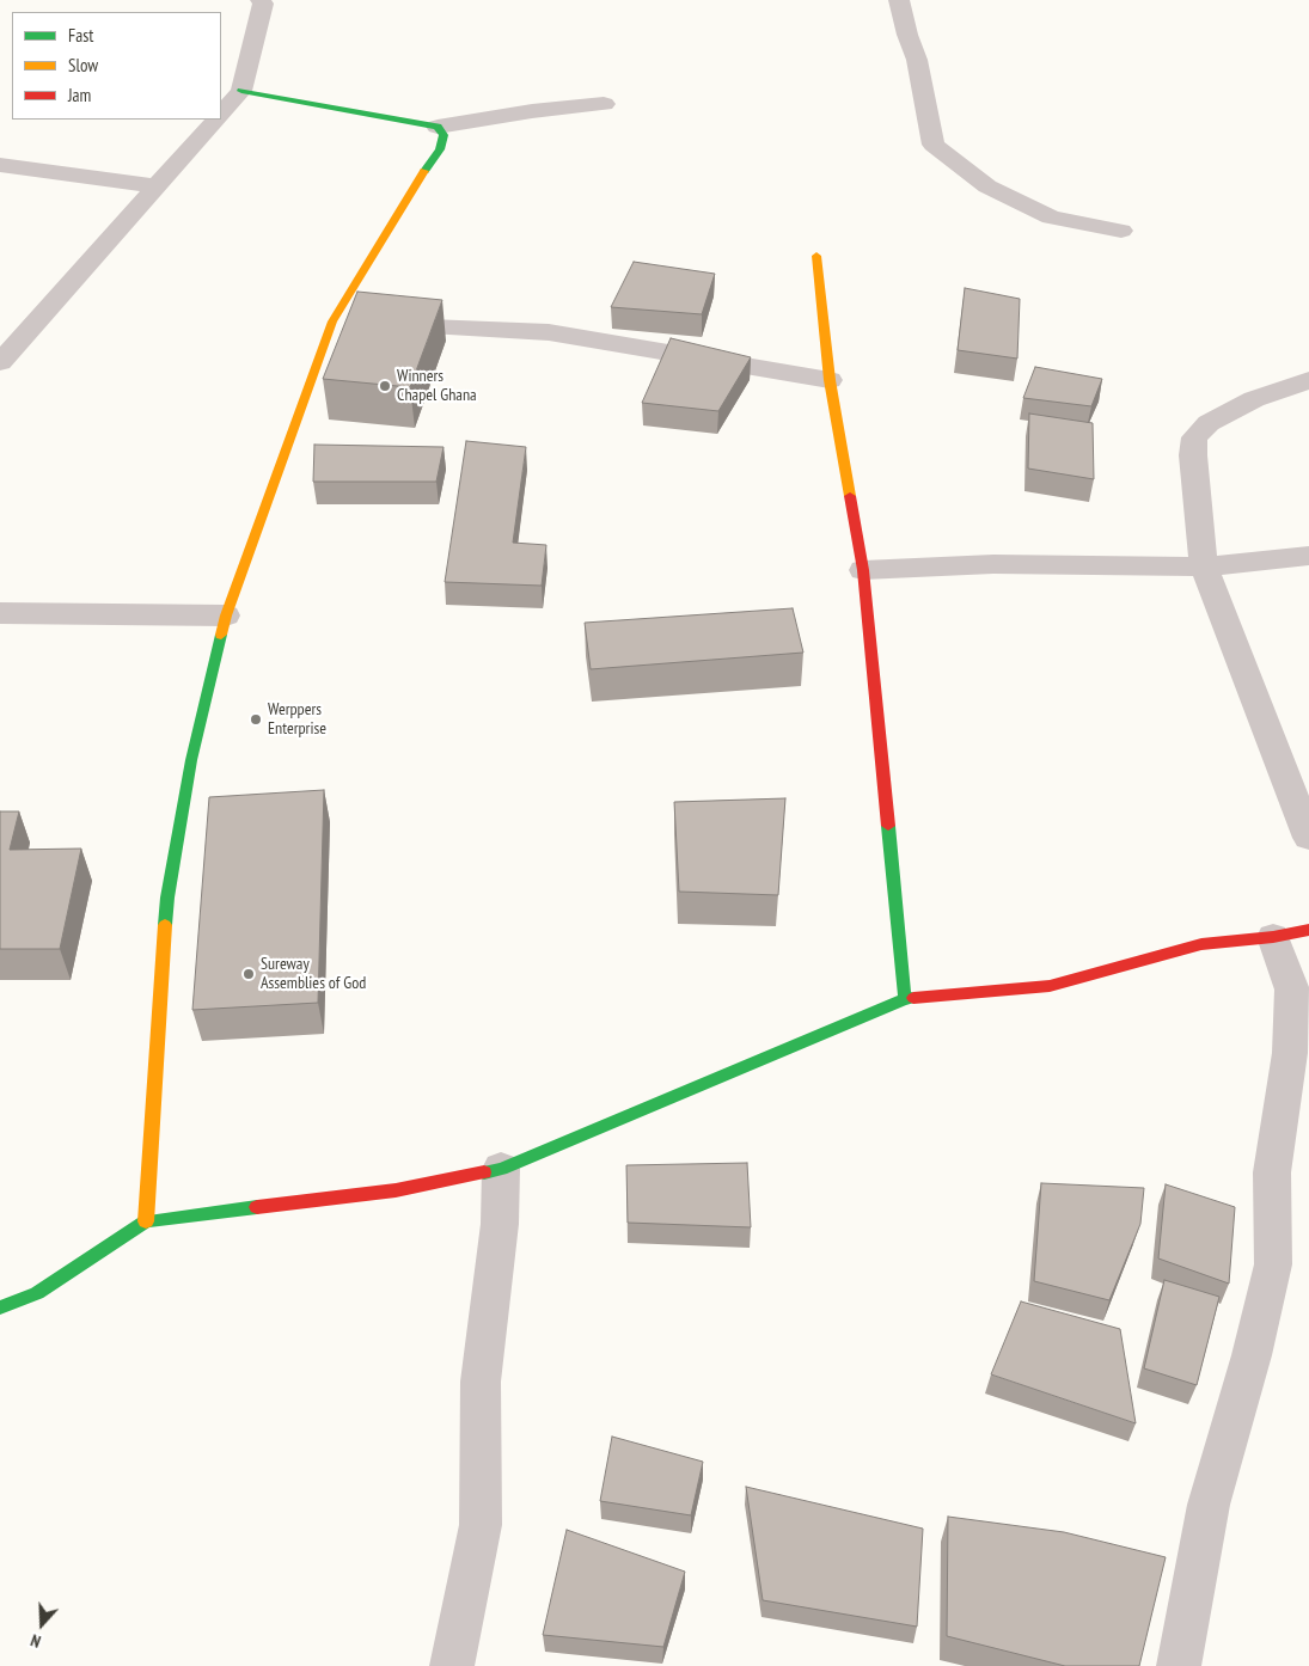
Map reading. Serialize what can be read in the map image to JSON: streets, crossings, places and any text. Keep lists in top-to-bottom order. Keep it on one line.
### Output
{"places":["Winners Chapel Ghana","Werppers Enterprise","Sureway Assemblies of God"],"legend":["Fast","Slow","Jam"],"north":"bottom"}
